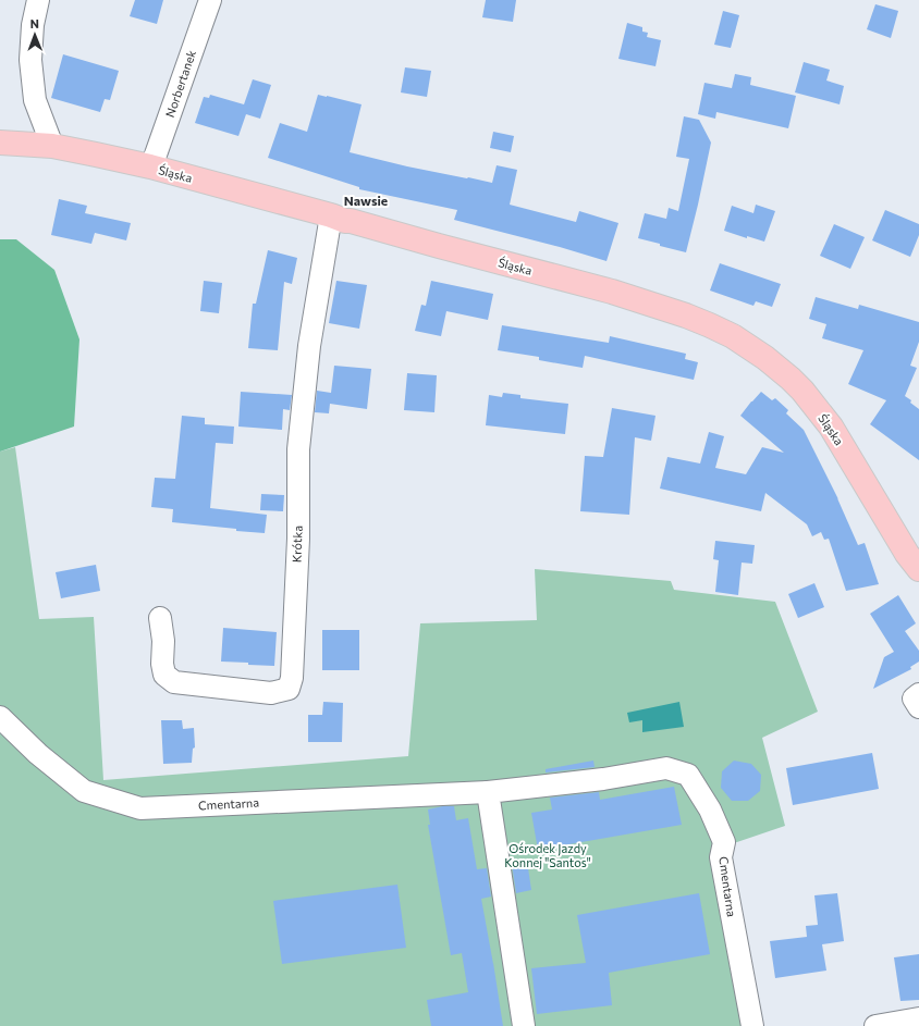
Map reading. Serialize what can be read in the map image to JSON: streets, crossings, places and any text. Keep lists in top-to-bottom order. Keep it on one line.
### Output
{"streets":{"main road":["Śląska"],"street":["Norbertanek","Krótka","Cmentarna"]},"crossings":[["Norbertanek","Śląska"],["Śląska","Krótka"]],"districts":["Nawsie"],"parks":["Ośrodek Jazdy Konnej \"Santos\""],"north":"top"}
